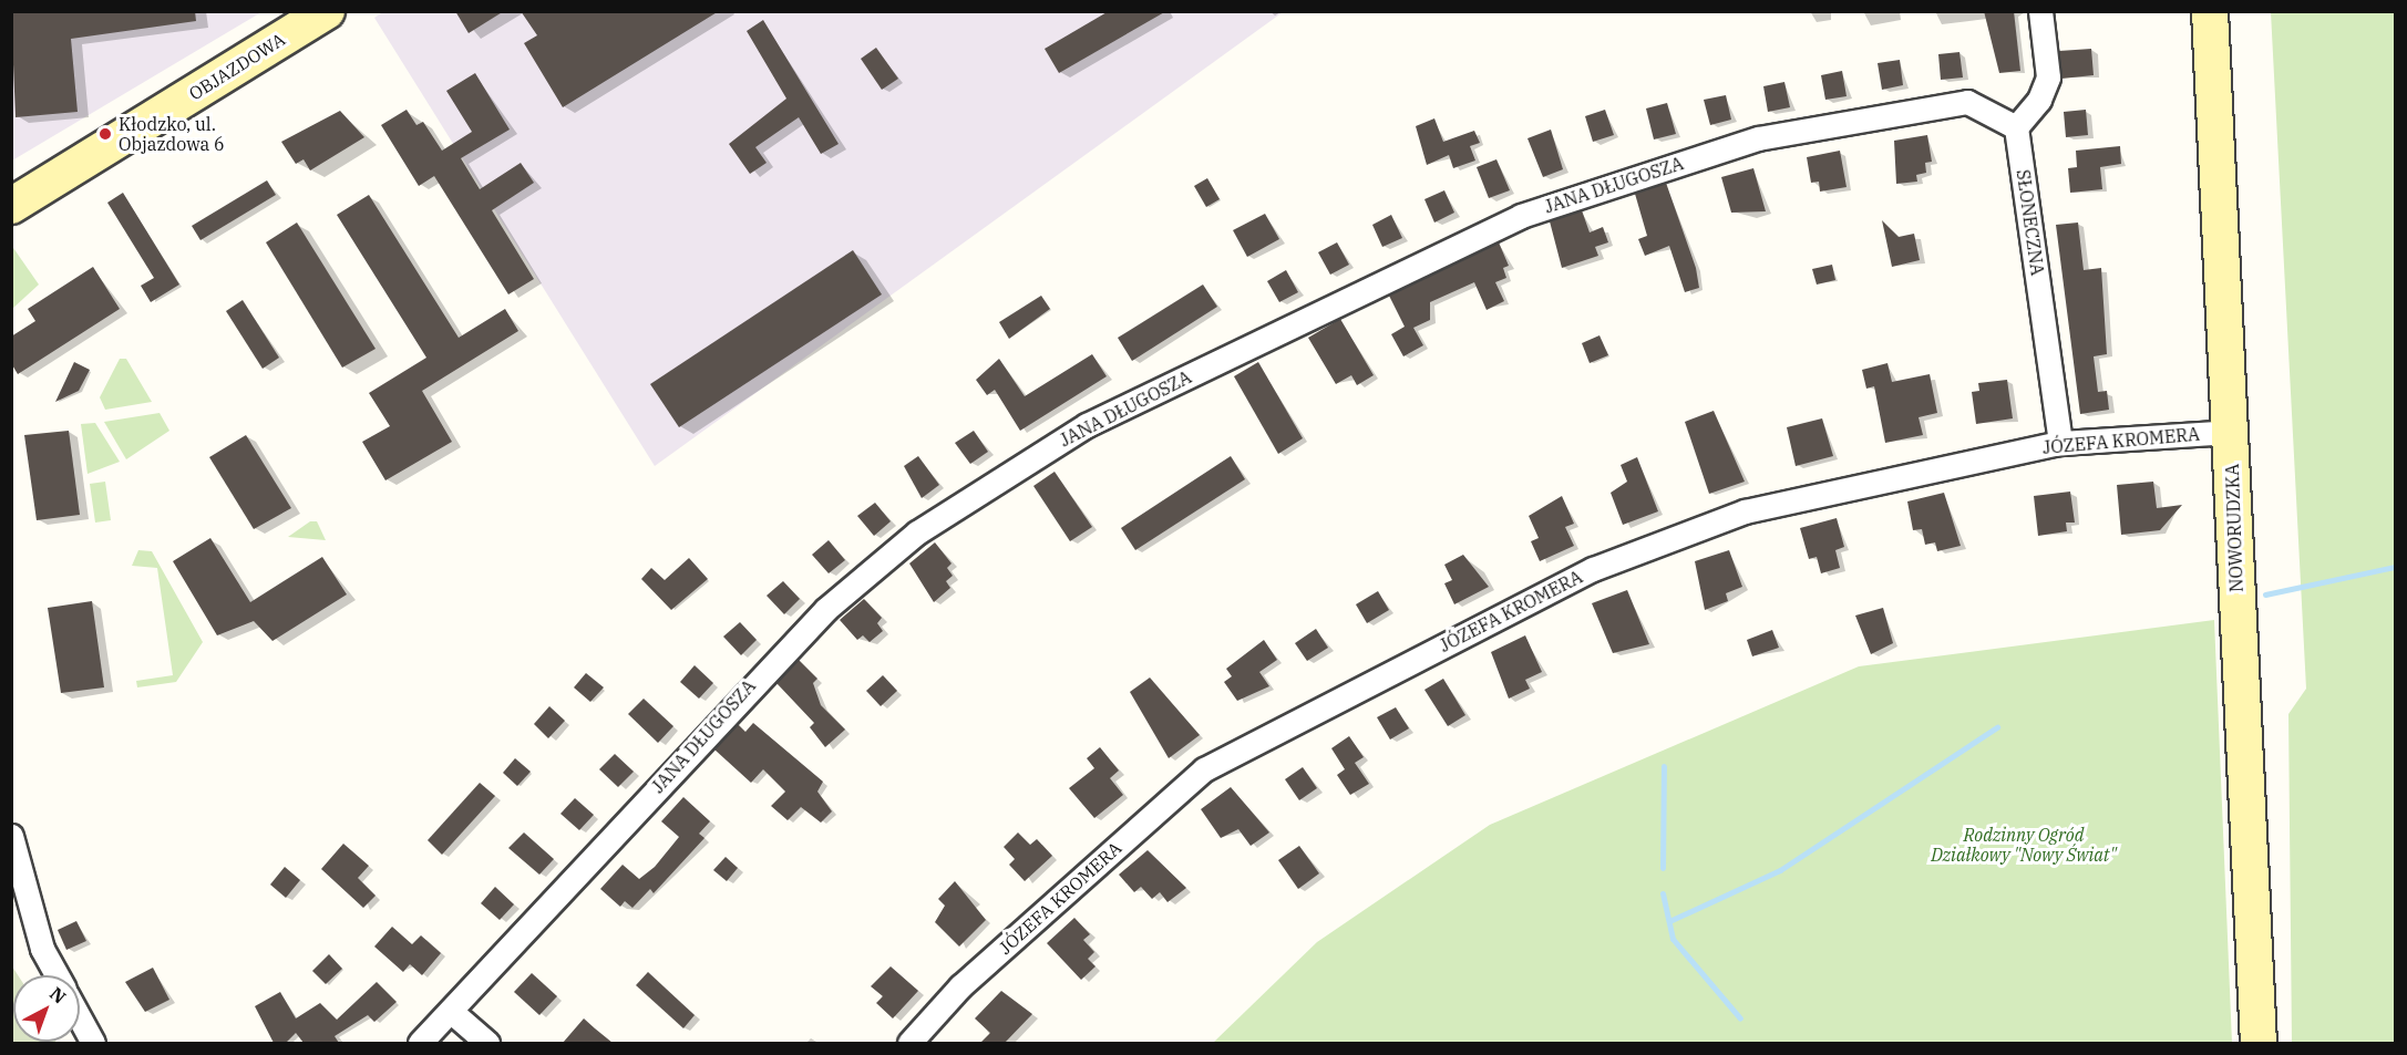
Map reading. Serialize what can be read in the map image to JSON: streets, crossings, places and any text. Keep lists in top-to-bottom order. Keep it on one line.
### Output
{"streets":{"street":["OBJAZDOWA","JANA DŁUGOSZA","SŁONECZNA","JÓZEFA KROMERA","NOWORUDZKA"]},"crossings":[["JANA DŁUGOSZA","SŁONECZNA"],["SŁONECZNA","JÓZEFA KROMERA"],["JÓZEFA KROMERA","NOWORUDZKA"]],"parks":["Rodzinny Ogród Działkowy \"Nowy Świat\""],"places":["Kłodzko, ul. Objazdowa 6"],"north":"top right"}
